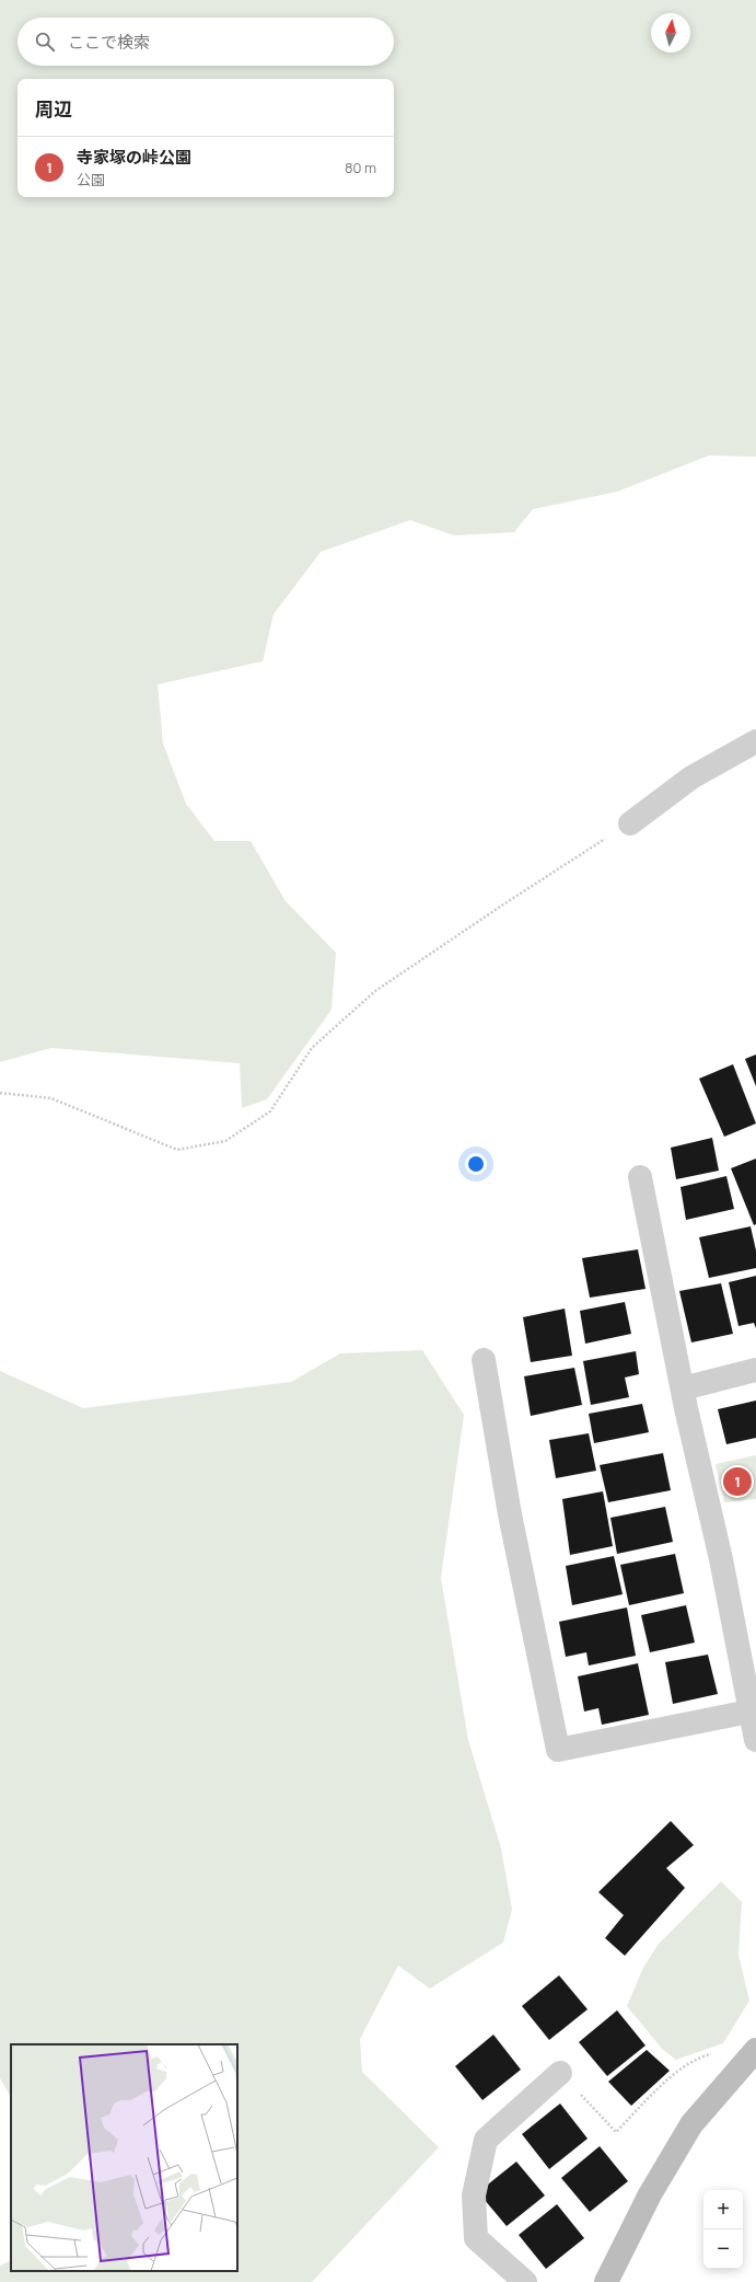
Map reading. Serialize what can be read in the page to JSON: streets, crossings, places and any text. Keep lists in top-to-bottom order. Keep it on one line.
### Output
{"north":"top","page":{"search":"ここで検索","heading":"周辺","list":[{"mark":"1","name":"寺家塚の峠公園","note":"公園","value":"80 m"}],"pins":"1","map_buttons":["+","−"]}}
